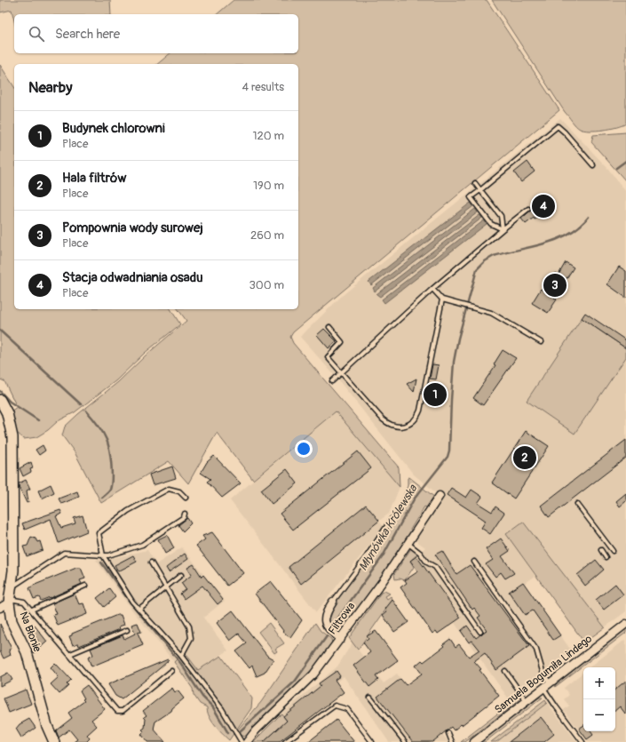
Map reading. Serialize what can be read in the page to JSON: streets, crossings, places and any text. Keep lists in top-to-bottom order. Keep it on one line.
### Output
{"streets":{"street":["Filtrowa","Na Błonie","Samuela Bogumiła Lindego"]},"water":["Młynówka Królewska"],"page":{"search":"Search here","heading":["Nearby","4 results"],"list":[{"mark":"1","name":"Budynek chlorowni","note":"Place","value":"120 m"},{"mark":"2","name":"Hala filtrów","note":"Place","value":"190 m"},{"mark":"3","name":"Pompownia wody surowej","note":"Place","value":"260 m"},{"mark":"4","name":"Stacja odwadniania osadu","note":"Place","value":"300 m"}],"pins":["4","3","1","2"],"map_buttons":["+","−"]}}
